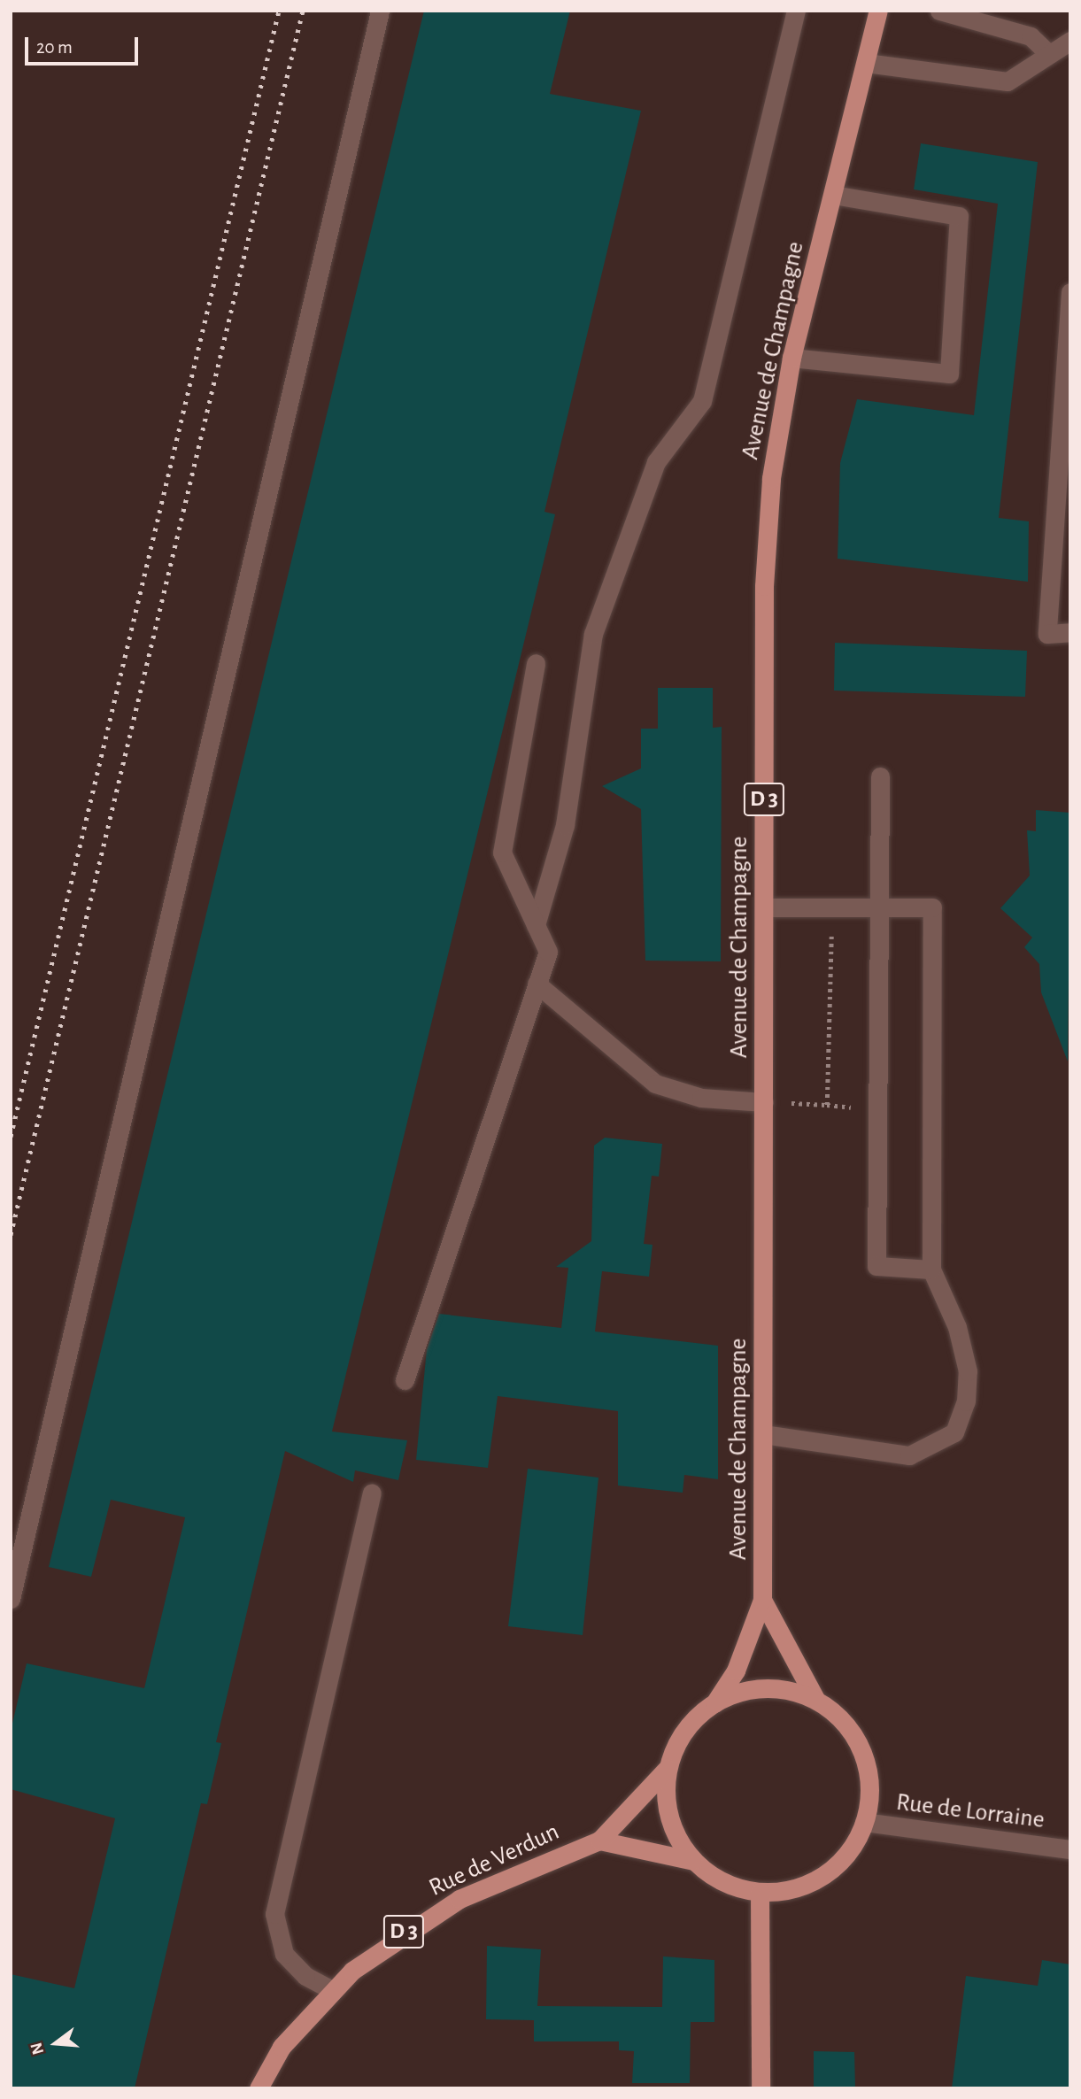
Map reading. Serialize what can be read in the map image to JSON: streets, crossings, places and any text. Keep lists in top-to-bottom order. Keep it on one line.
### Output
{"streets":{"main road":["Avenue de Champagne","D 3","Rue de Verdun"],"street":["Rue de Lorraine"]},"crossings":[["Avenue de Champagne","Rue de Lorraine"],["Avenue de Champagne","Rue de Verdun"],["Rue de Lorraine","Rue de Verdun"]],"scale_bar":"20 m","north":"left"}
